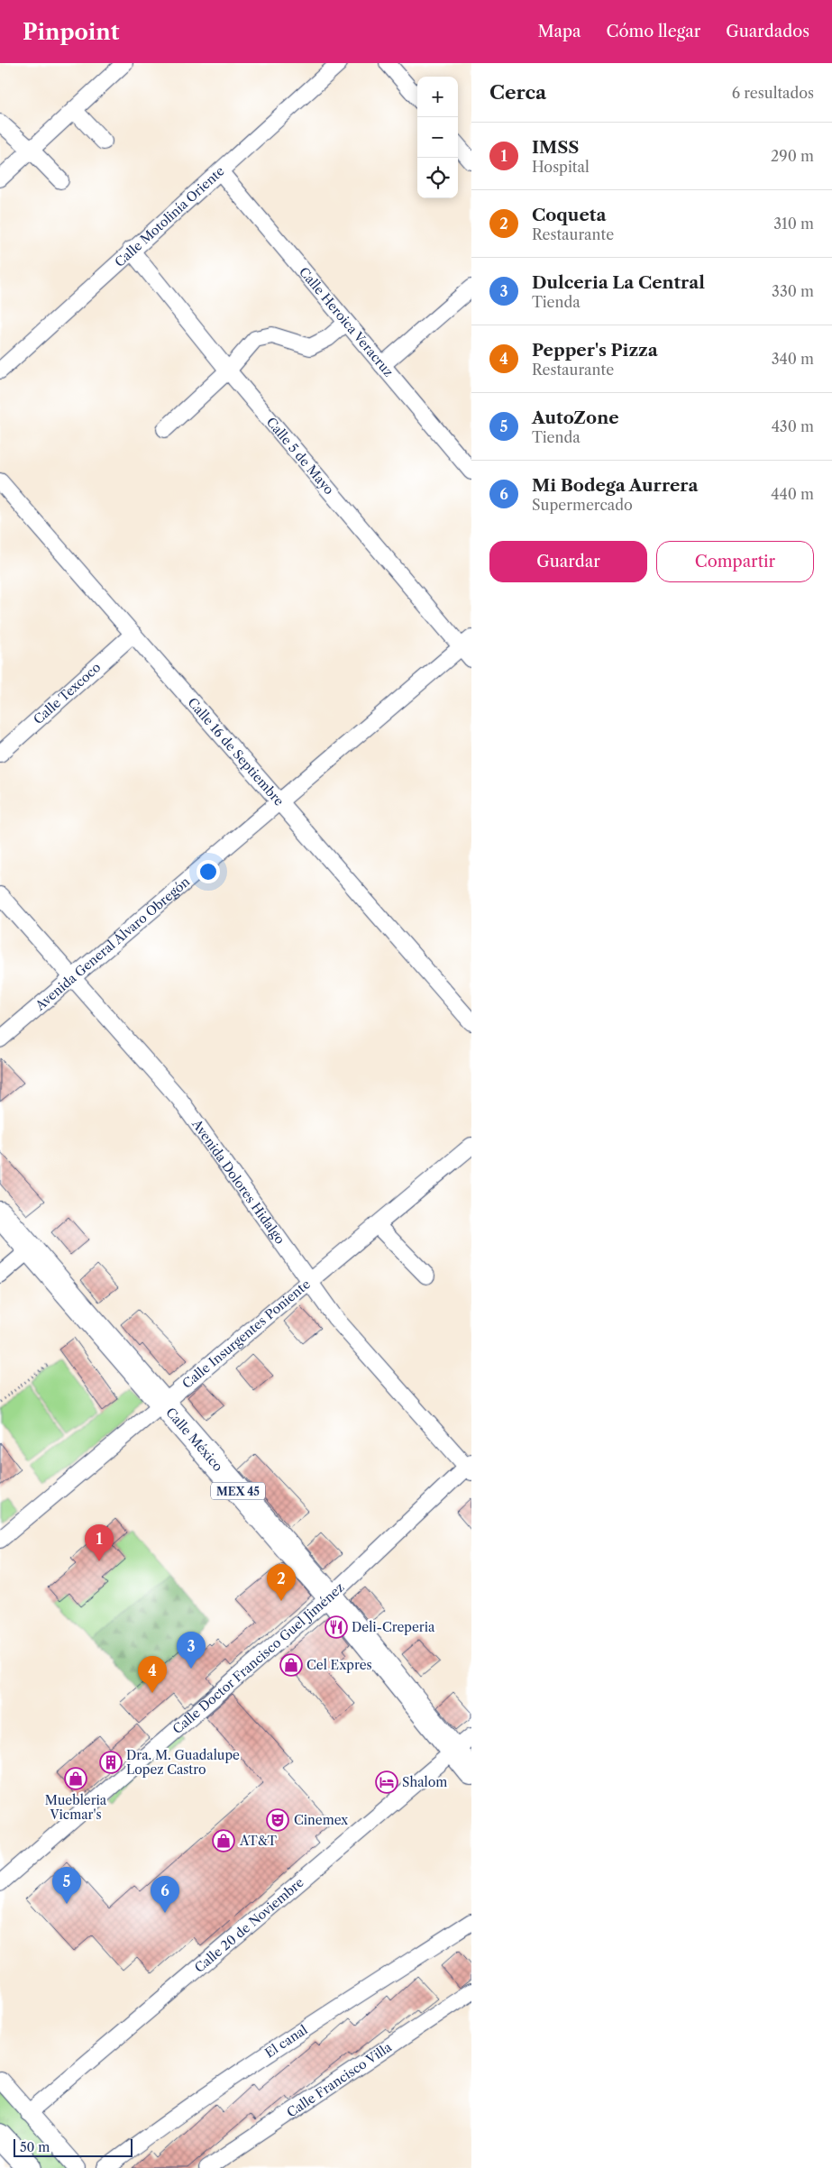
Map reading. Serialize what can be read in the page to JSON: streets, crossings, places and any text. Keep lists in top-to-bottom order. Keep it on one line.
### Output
{"streets":{"main road":["Calle México","MEX 45"],"street":["Calle Motolinía Oriente","Calle Heroica Veracruz","Calle 5 de Mayo","Calle Texcoco","Calle 16 de Septiembre","Avenida General Álvaro Obregón","Avenida Dolores Hidalgo","Calle Insurgentes Poniente","Calle Doctor Francisco Guel Jiménez","Calle 20 de Noviembre","El canal","Calle Francisco Villa"]},"crossings":[["Calle Motolinía Oriente","Calle Heroica Veracruz"],["Calle Motolinía Oriente","Calle 5 de Mayo"],["Calle 5 de Mayo","Avenida General Álvaro Obregón"],["Calle Texcoco","Calle 16 de Septiembre"],["Calle 16 de Septiembre","Avenida General Álvaro Obregón"],["Avenida General Álvaro Obregón","Avenida Dolores Hidalgo"],["Avenida Dolores Hidalgo","Calle Insurgentes Poniente"],["Avenida Dolores Hidalgo","Calle Doctor Francisco Guel Jiménez"],["Calle Insurgentes Poniente","Calle México"],["Calle México","Calle Doctor Francisco Guel Jiménez"],["Calle México","Calle 20 de Noviembre"]],"places":{"restaurant":["Deli-Creperia"],"shop":["Cel Expres","Muebleria Vicmar's","AT&T"],"building":["Dra. M. Guadalupe Lopez Castro"],"hotel":["Shalom"],"theatre":["Cinemex"]},"scale_bar":"50 m","page":{"header":"Pinpoint","nav":["Mapa","Cómo llegar","Guardados"],"heading":["Cerca","6 resultados"],"map_buttons":["+","−"],"list":[{"mark":"1","name":"IMSS","note":"Hospital","value":"290 m"},{"mark":"2","name":"Coqueta","note":"Restaurante","value":"310 m"},{"mark":"3","name":"Dulceria La Central","note":"Tienda","value":"330 m"},{"mark":"4","name":"Pepper's Pizza","note":"Restaurante","value":"340 m"},{"mark":"5","name":"AutoZone","note":"Tienda","value":"430 m"},{"mark":"6","name":"Mi Bodega Aurrera","note":"Supermercado","value":"440 m"}],"buttons":["Guardar","Compartir"],"pins":["1","2","3","4","5","6"],"scale":"50 m"}}
